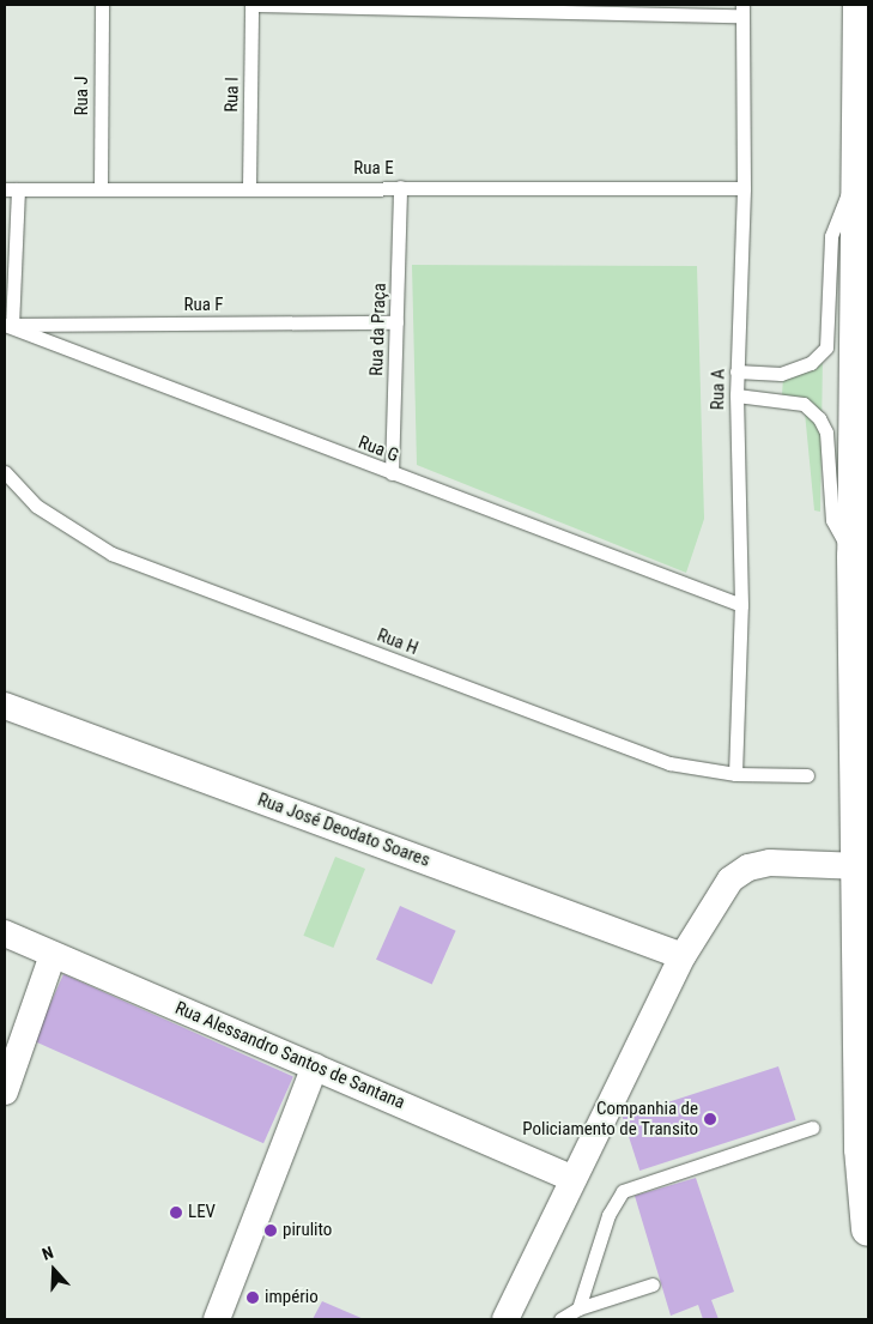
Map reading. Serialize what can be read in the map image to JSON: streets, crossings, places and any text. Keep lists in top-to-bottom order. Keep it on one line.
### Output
{"streets":{"street":["Rua José Deodato Soares","Rua Alessandro Santos de Santana"],"lane":["Rua I","Rua J","Rua E","Rua F","Rua da Praça","Rua A","Rua G","Rua H"]},"crossings":[["Rua I","Rua E"],["Rua J","Rua E"],["Rua E","Rua da Praça"],["Rua E","Rua A"],["Rua F","Rua da Praça"],["Rua F","Rua G"],["Rua da Praça","Rua G"],["Rua A","Rua G"],["Rua A","Rua H"]],"places":["Companhia de Policiamento de Transito","LEV","pirulito","império"],"north":"top"}
